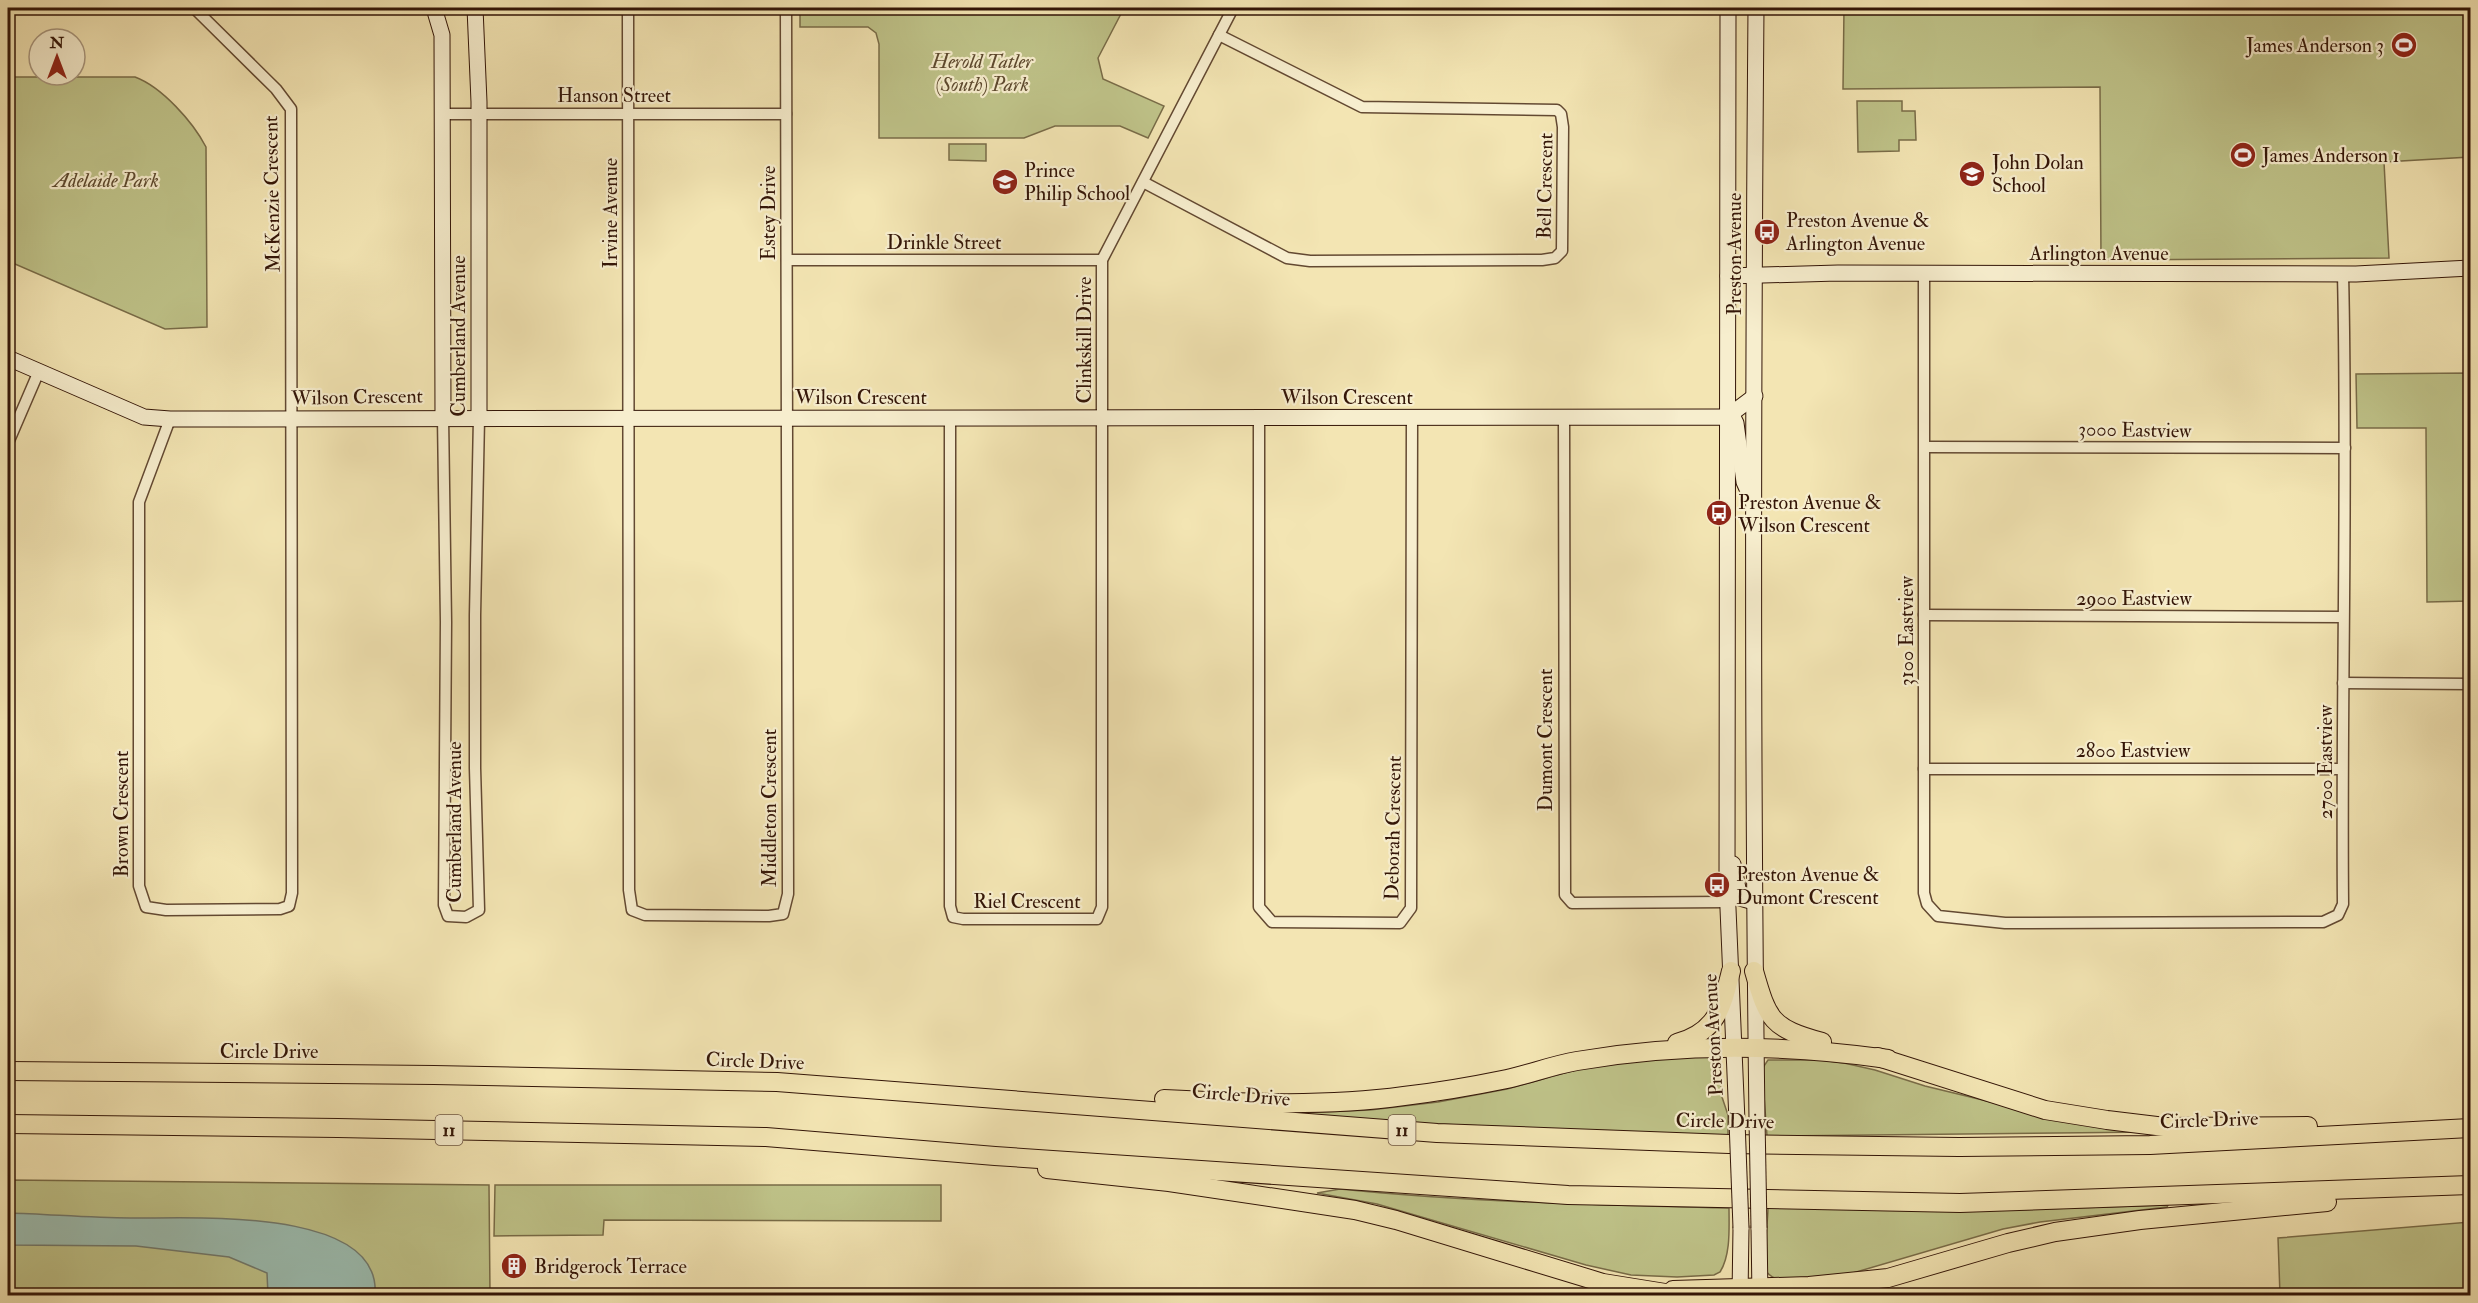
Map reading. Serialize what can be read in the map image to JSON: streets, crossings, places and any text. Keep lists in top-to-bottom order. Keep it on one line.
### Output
{"streets":{"highway":["Circle Drive","11"],"street":["Hanson Street","Bell Crescent","McKenzie Crescent","Irvine Avenue","Estey Drive","Drinkle Street","Arlington Avenue","Preston Avenue","Cumberland Avenue","Clinkskill Drive","Wilson Crescent","3000 Eastview","2900 Eastview","3100 Eastview","Dumont Crescent","2800 Eastview","2700 Eastview","Middleton Crescent","Brown Crescent","Deborah Crescent","Riel Crescent"]},"crossings":[["Hanson Street","Irvine Avenue"],["Hanson Street","Estey Drive"],["Hanson Street","Cumberland Avenue"],["Bell Crescent","Clinkskill Drive"],["McKenzie Crescent","Wilson Crescent"],["McKenzie Crescent","Brown Crescent"],["Irvine Avenue","Wilson Crescent"],["Irvine Avenue","Middleton Crescent"],["Estey Drive","Drinkle Street"],["Estey Drive","Wilson Crescent"],["Estey Drive","Middleton Crescent"],["Drinkle Street","Clinkskill Drive"],["Arlington Avenue","Preston Avenue"],["Arlington Avenue","3100 Eastview"],["Arlington Avenue","2700 Eastview"],["Preston Avenue","Wilson Crescent"],["Preston Avenue","Dumont Crescent"],["Cumberland Avenue","Wilson Crescent"],["Clinkskill Drive","Wilson Crescent"],["Clinkskill Drive","Riel Crescent"],["Wilson Crescent","Dumont Crescent"],["Wilson Crescent","Middleton Crescent"],["Wilson Crescent","Brown Crescent"],["Wilson Crescent","Deborah Crescent"],["Wilson Crescent","Riel Crescent"],["3000 Eastview","3100 Eastview"],["3000 Eastview","2700 Eastview"],["2900 Eastview","3100 Eastview"],["2900 Eastview","2700 Eastview"],["3100 Eastview","2800 Eastview"],["3100 Eastview","2700 Eastview"],["2800 Eastview","2700 Eastview"]],"parks":["Herold Tatler (South) Park","Adelaide Park"],"places":{"sports":["James Anderson 3","James Anderson 1"],"school or university":["John Dolan School","Prince Philip School"],"bus stop":["Preston Avenue & Arlington Avenue","Preston Avenue & Wilson Crescent","Preston Avenue & Dumont Crescent"],"building":["Bridgerock Terrace"]},"north":"top"}
